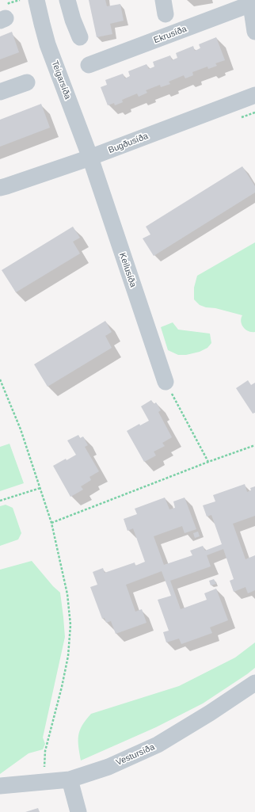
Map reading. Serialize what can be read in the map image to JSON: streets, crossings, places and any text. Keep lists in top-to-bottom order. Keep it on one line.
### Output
{"streets":{"street":["Ekrusíða","Teigarsíða","Bugðusíða","Keilusíða","Vestursíða"]},"crossings":[["Teigarsíða","Bugðusíða"],["Teigarsíða","Keilusíða"],["Bugðusíða","Keilusíða"]]}
